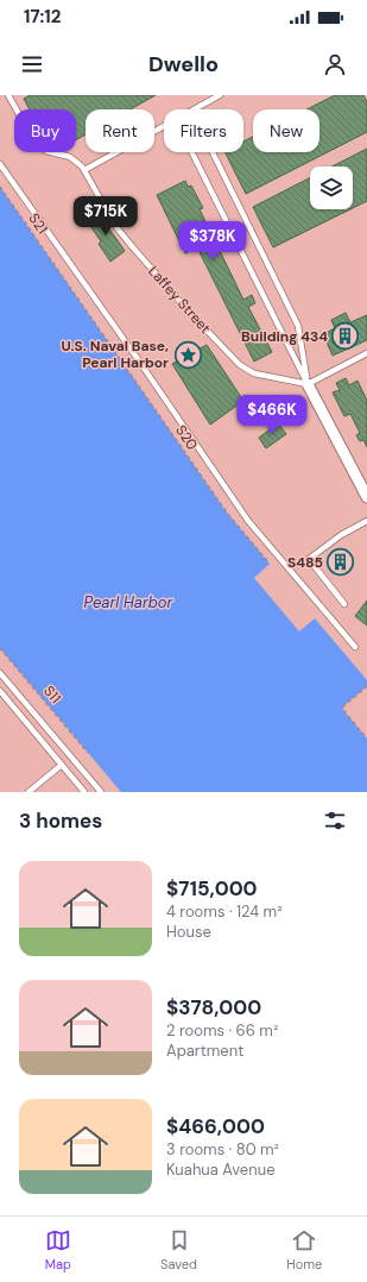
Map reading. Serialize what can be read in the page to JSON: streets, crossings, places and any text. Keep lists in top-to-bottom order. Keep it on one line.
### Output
{"streets":{"lane":["Laffey Street"],"path":["S21","S20","S11"]},"crossings":[["S21","S20"]],"water":["Pearl Harbor"],"places":{"building":["Building 434","S485"],"place":["U.S. Naval Base, Pearl Harbor"]},"page":{"status":"17:12","header":"Dwello","chip":["Buy","Rent","Filters","New"],"price":["$715K","$378K","$466K"],"heading":"3 homes","list":[{"name":"$715,000","note":"4 rooms · 124 m² · House"},{"name":"$378,000","note":"2 rooms · 66 m² · Apartment"},{"name":"$466,000","note":"3 rooms · 80 m² · Kuahua Avenue"}],"tabs":["Map","Saved","Home"]}}
